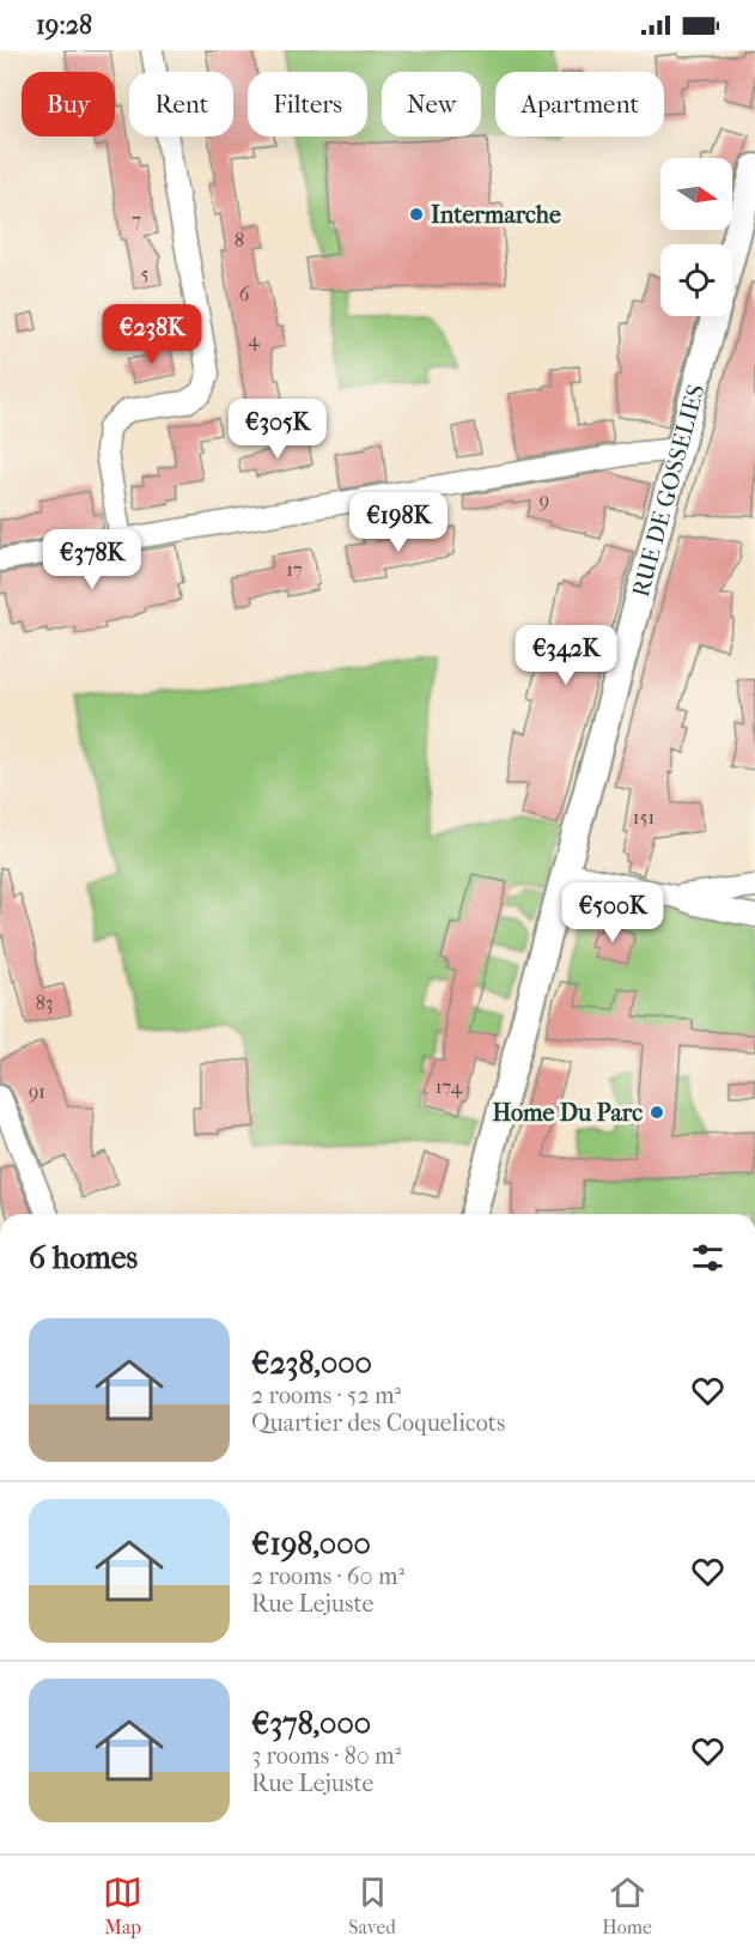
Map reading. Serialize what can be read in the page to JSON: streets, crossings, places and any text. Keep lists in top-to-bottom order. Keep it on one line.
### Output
{"streets":{"main road":["RUE DE GOSSELIES"]},"places":["Intermarche","Home Du Parc"],"house_numbers":["7","8","5","6","4","9","17","151","83","174","91"],"north":"right","page":{"status":"19:28","chip":["Buy","Rent","Filters","New","Apartment"],"price":["€238K","€305K","€198K","€378K","€342K","€500K"],"heading":"6 homes","list":[{"name":"€238,000","note":"2 rooms · 52 m² · Quartier des Coquelicots"},{"name":"€198,000","note":"2 rooms · 60 m² · Rue Lejuste"},{"name":"€378,000","note":"3 rooms · 80 m² · Rue Lejuste"}],"tabs":["Map","Saved","Home"]}}
